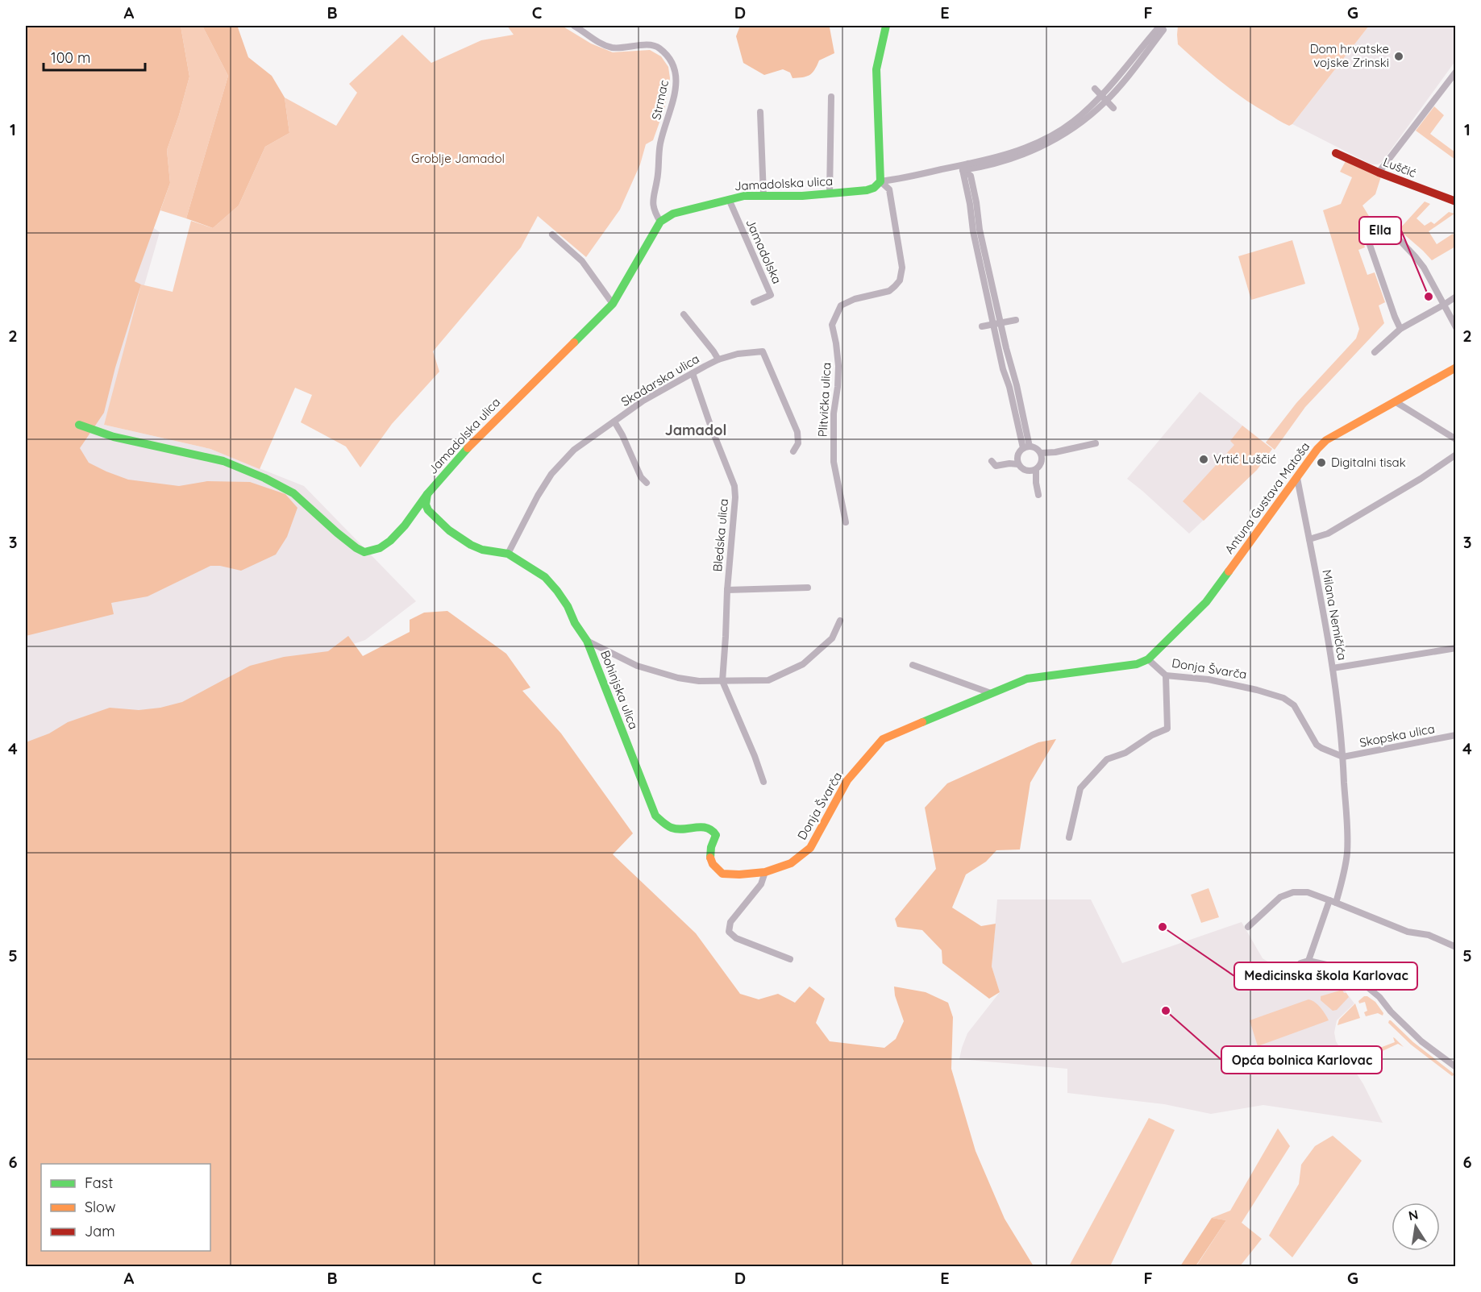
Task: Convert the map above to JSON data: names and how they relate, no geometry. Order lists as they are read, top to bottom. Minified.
{"streets":{"street":["Strmac","Luščić","Jamadolska ulica","Jamadolska","Skadarska ulica","Plitvička ulica","Antuna Gustava Matoša","Bledska ulica","Milana Nemičića","Donja Švarča","Bohinjska ulica","Skopska ulica"]},"crossings":[["Strmac","Jamadolska ulica"],["Jamadolska ulica","Jamadolska"],["Jamadolska ulica","Plitvička ulica"],["Jamadolska ulica","Bohinjska ulica"],["Skadarska ulica","Bledska ulica"],["Skadarska ulica","Bohinjska ulica"],["Antuna Gustava Matoša","Milana Nemičića"],["Antuna Gustava Matoša","Donja Švarča"],["Milana Nemičića","Donja Švarča"],["Milana Nemičića","Skopska ulica"],["Donja Švarča","Bohinjska ulica"],["Donja Švarča","Skopska ulica"]],"districts":["Jamadol"],"parks":["Groblje Jamadol"],"places":["Dom hrvatske vojske Zrinski","Ella","Vrtić Luščić","Digitalni tisak","Medicinska škola Karlovac","Opća bolnica Karlovac"],"legend":["Fast","Slow","Jam"],"scale_bar":"100 m","north":"top","grid":{"columns":["A","B","C","D","E","F","G"],"rows":["1","2","3","4","5","6"]}}
